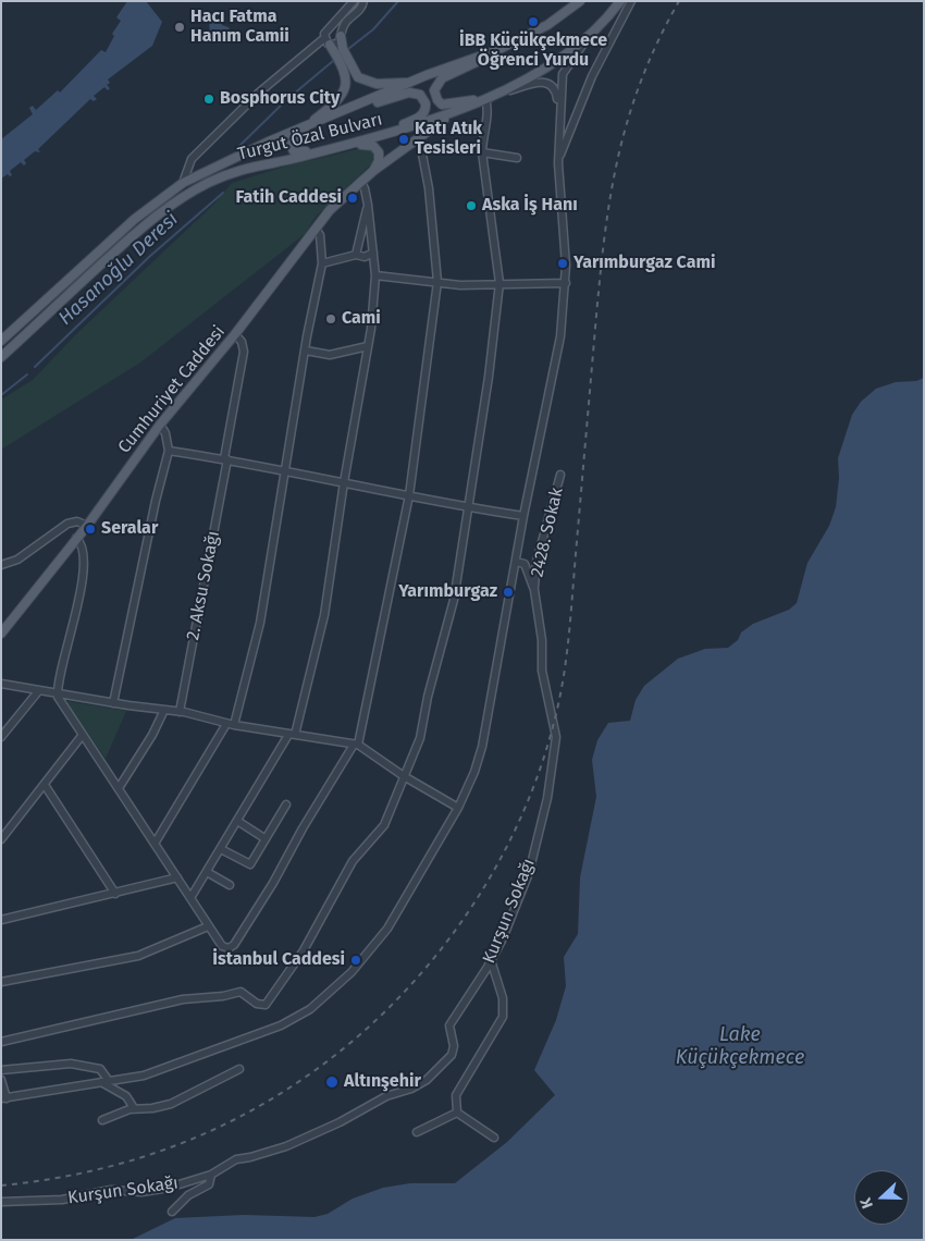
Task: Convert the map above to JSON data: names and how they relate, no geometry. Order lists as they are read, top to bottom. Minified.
{"streets":{"main road":["Turgut Özal Bulvarı","Cumhuriyet Caddesi"],"street":["2428. Sokak","2. Aksu Sokağı","Kurşun Sokağı"]},"crossings":[["Turgut Özal Bulvarı","Cumhuriyet Caddesi"],["Cumhuriyet Caddesi","2. Aksu Sokağı"],["2428. Sokak","Kurşun Sokağı"]],"water":["Hasanoğlu Deresi","Lake Küçükçekmece"],"places":["İBB Küçükçekmece Öğrenci Yurdu","Hacı Fatma Hanım Camii","Bosphorus City","Katı Atık Tesisleri","Fatih Caddesi","Aska İş Hanı","Yarımburgaz Cami","Cami","Seralar","Yarımburgaz","İstanbul Caddesi","Altınşehir"],"north":"left"}
